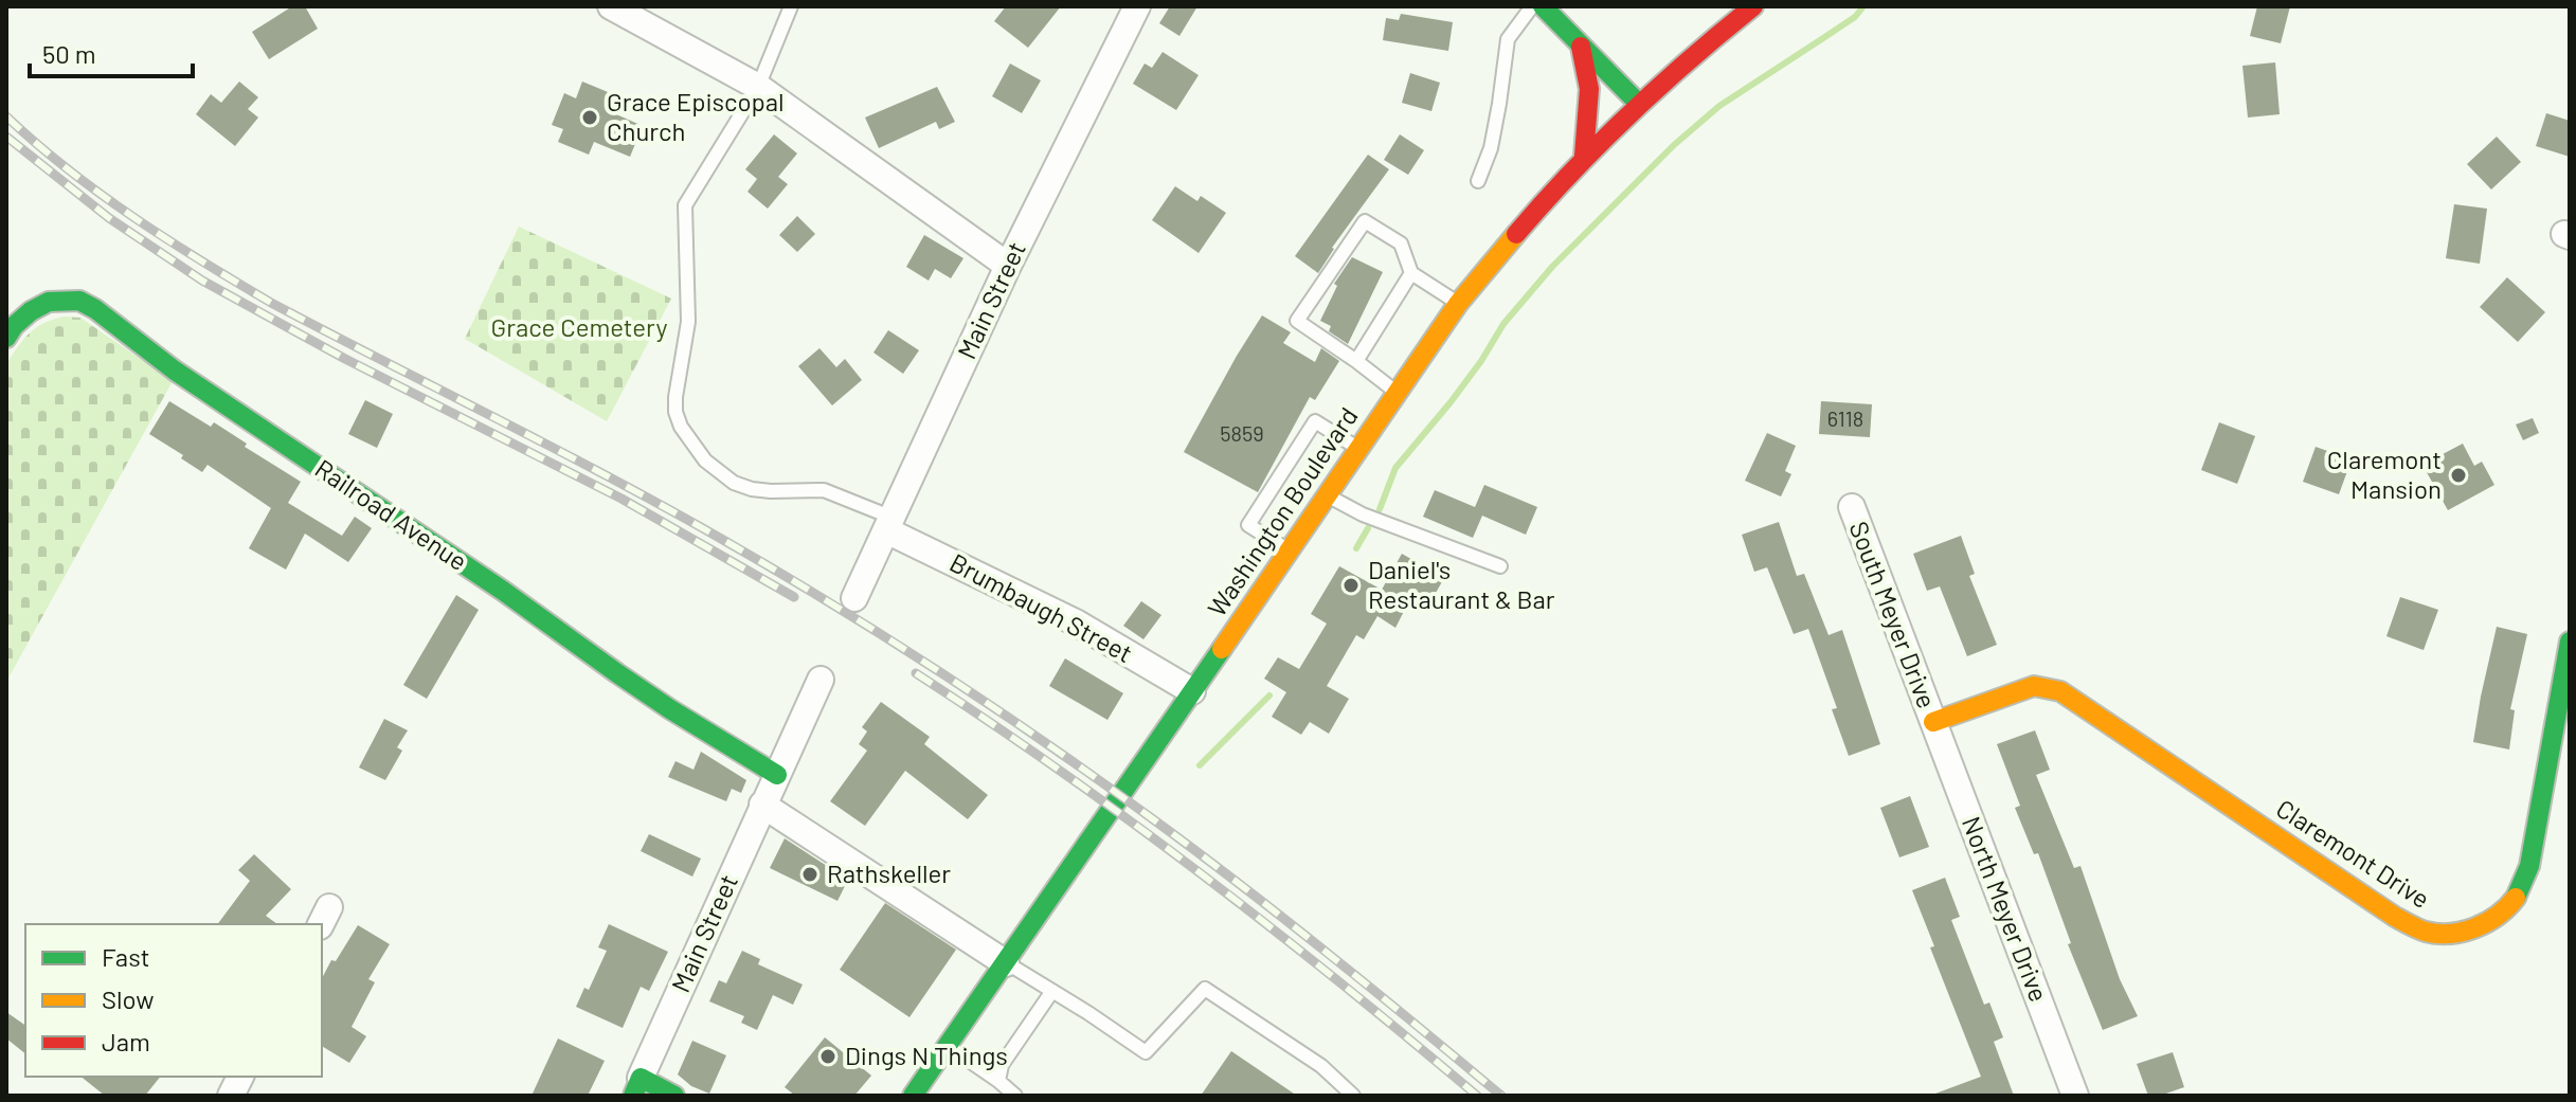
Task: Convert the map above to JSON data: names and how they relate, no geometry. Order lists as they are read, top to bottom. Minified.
{"streets":{"street":["Main Street","Washington Boulevard","Railroad Avenue","Brumbaugh Street","South Meyer Drive","Claremont Drive","North Meyer Drive"]},"crossings":[["Main Street","Railroad Avenue"],["Main Street","Brumbaugh Street"],["Washington Boulevard","Brumbaugh Street"],["South Meyer Drive","Claremont Drive"],["South Meyer Drive","North Meyer Drive"],["Claremont Drive","North Meyer Drive"]],"parks":["Grace Cemetery"],"places":["Grace Episcopal Church","Claremont Mansion","Daniel's Restaurant & Bar","Rathskeller","Dings N Things"],"house_numbers":["6118","5859"],"legend":["Fast","Slow","Jam"],"scale_bar":"50 m"}
